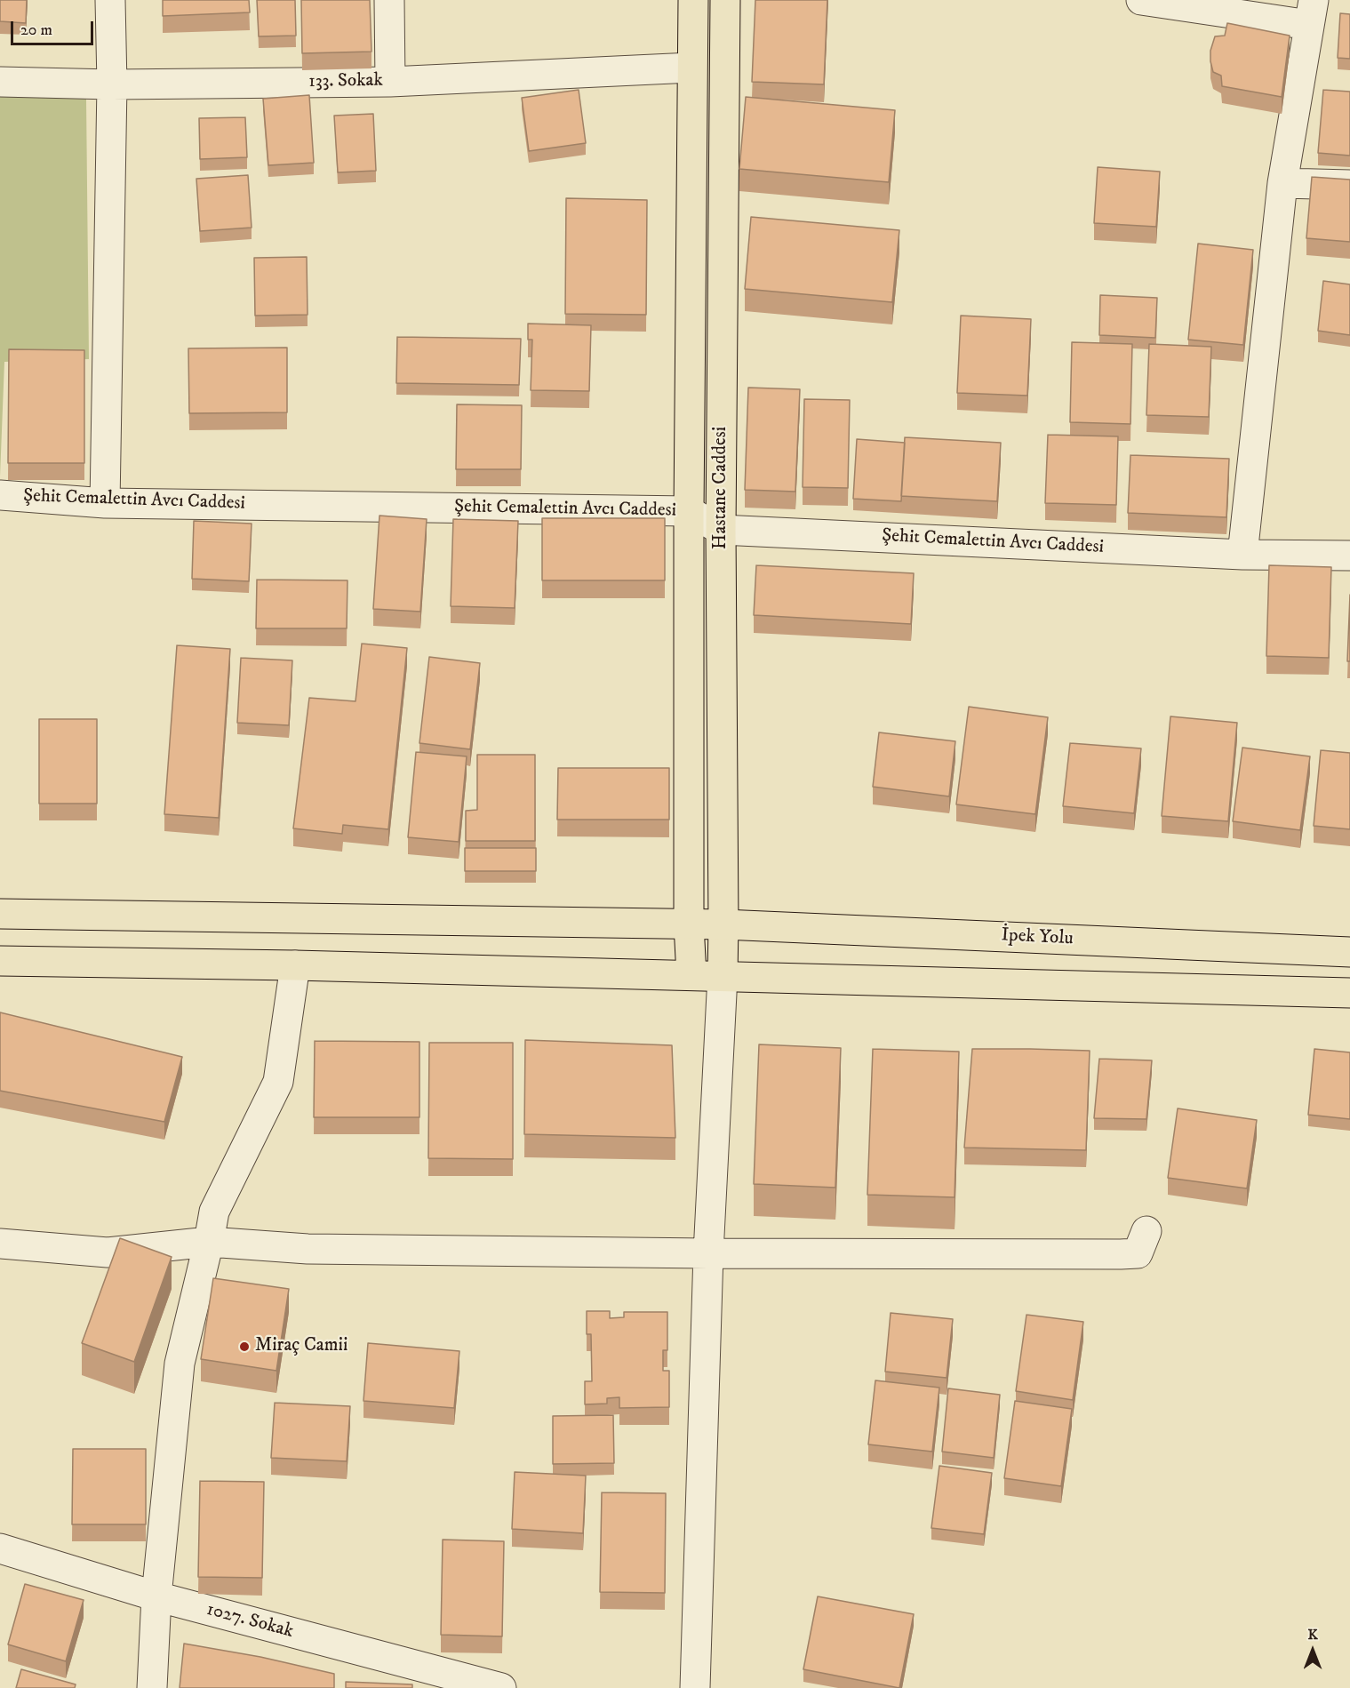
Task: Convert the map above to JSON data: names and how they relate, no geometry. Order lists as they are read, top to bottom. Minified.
{"streets":{"main road":["Hastane Caddesi","İpek Yolu"],"street":["133. Sokak","Şehit Cemalettin Avcı Caddesi","1027. Sokak"]},"crossings":[["133. Sokak","Hastane Caddesi"],["Hastane Caddesi","Şehit Cemalettin Avcı Caddesi"],["Hastane Caddesi","İpek Yolu"]],"places":["Miraç Camii"],"scale_bar":"20 m","north":"top"}
